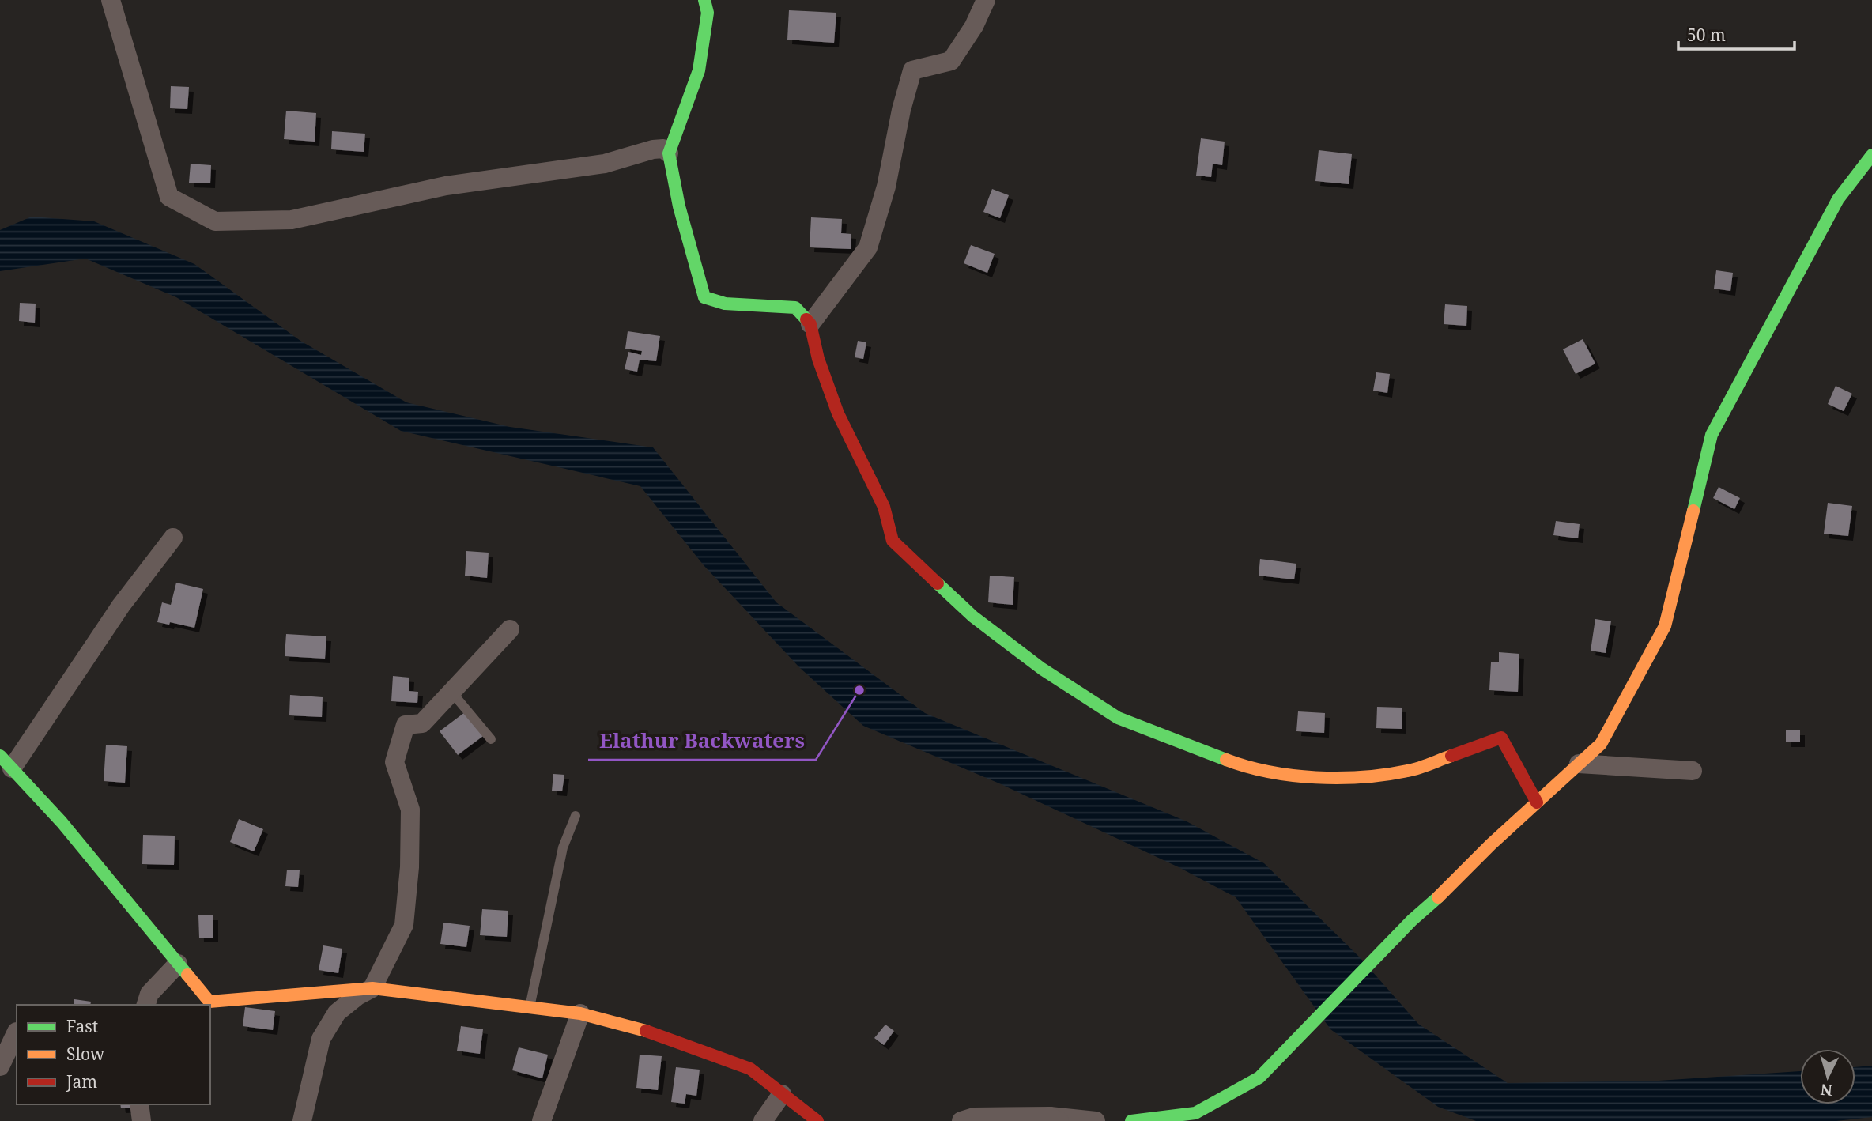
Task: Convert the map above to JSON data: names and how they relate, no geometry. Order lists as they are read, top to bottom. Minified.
{"places":["Elathur Backwaters"],"legend":["Fast","Slow","Jam"],"scale_bar":"50 m","north":"bottom"}
